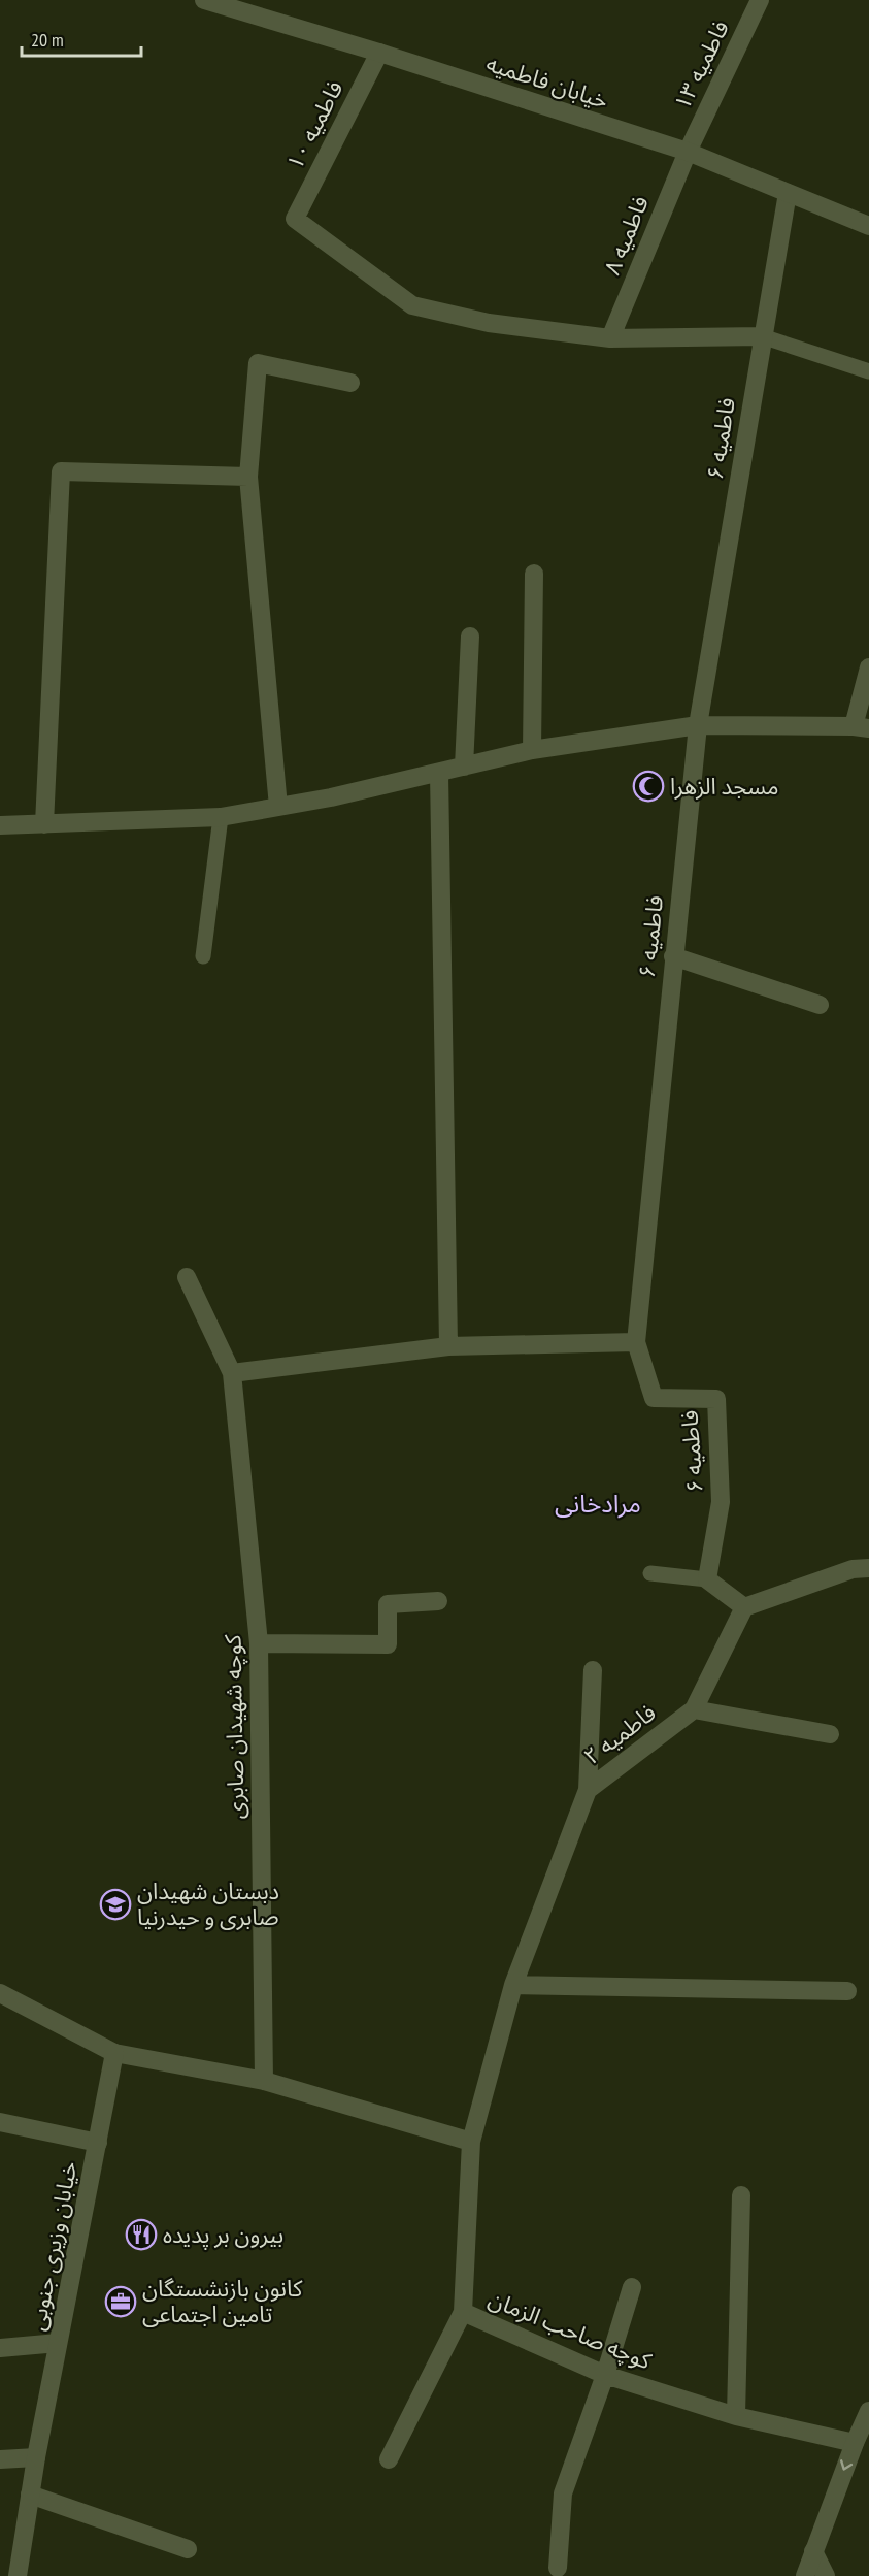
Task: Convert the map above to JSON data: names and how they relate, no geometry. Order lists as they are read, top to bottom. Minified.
{"streets":{"street":["فاطمیه ۱۳","خیابان فاطمیه","فاطمیه ۱۰","فاطمیه ۸","فاطمیه ۶","کوچه شهیدان صابری","فاطمیه ۲","خیابان وزیری جنوبی","کوچه صاحب الزمان"]},"crossings":[["فاطمیه ۱۳","خیابان فاطمیه"],["فاطمیه ۱۳","فاطمیه ۸"],["خیابان فاطمیه","فاطمیه ۱۰"],["خیابان فاطمیه","فاطمیه ۸"],["خیابان فاطمیه","فاطمیه ۶"],["فاطمیه ۱۰","فاطمیه ۸"],["فاطمیه ۲","کوچه صاحب الزمان"]],"districts":["مرادخانی"],"places":{"mosque":["مسجد الزهرا"],"school or university":["دبستان شهیدان صابری و حیدرنیا"],"restaurant":["بیرون بر پدیده"],"office":["کانون بازنشستگان تامین اجتماعی"]},"scale_bar":"20 m"}
